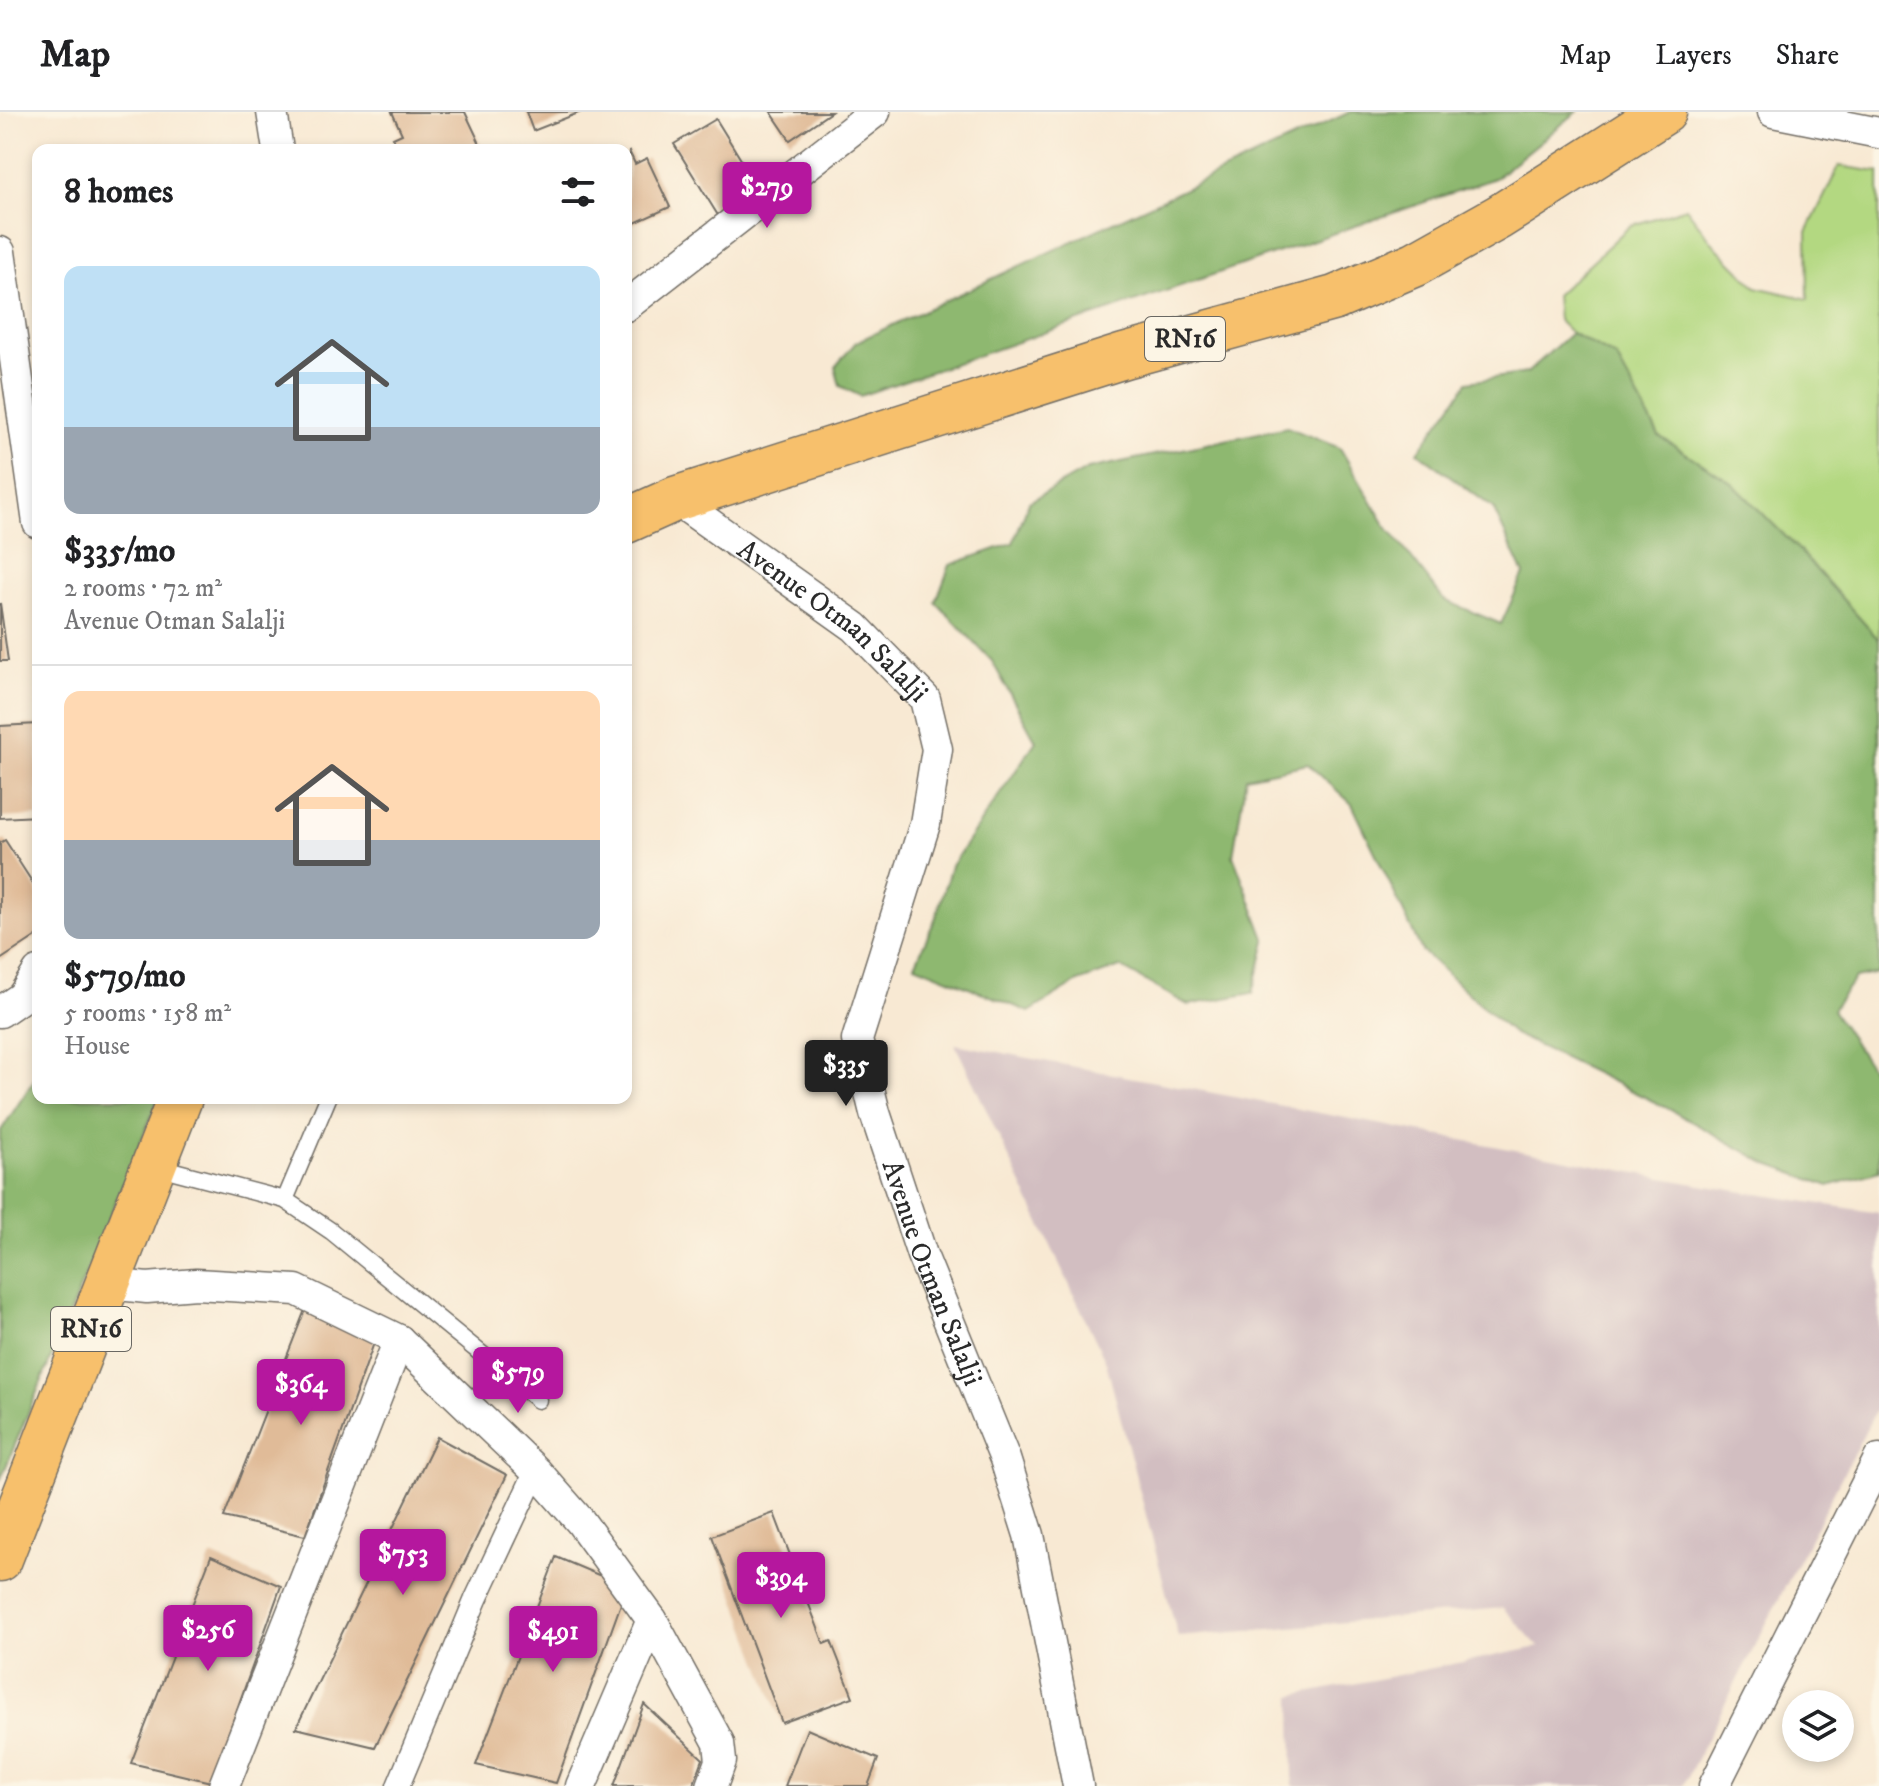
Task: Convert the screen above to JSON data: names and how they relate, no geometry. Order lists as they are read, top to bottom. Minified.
{"streets":{"main road":["RN16"],"street":["Avenue Otman Salalji"]},"crossings":[["RN16","Avenue Otman Salalji"]],"page":{"header":"Map","nav":["Map","Layers","Share"],"heading":"8 homes","price":["$279","$335","$579","$364","$753","$394","$256","$491"],"list":[{"name":"$335/mo","note":"2 rooms · 72 m² · Avenue Otman Salalji"},{"name":"$579/mo","note":"5 rooms · 158 m² · House"}]}}
